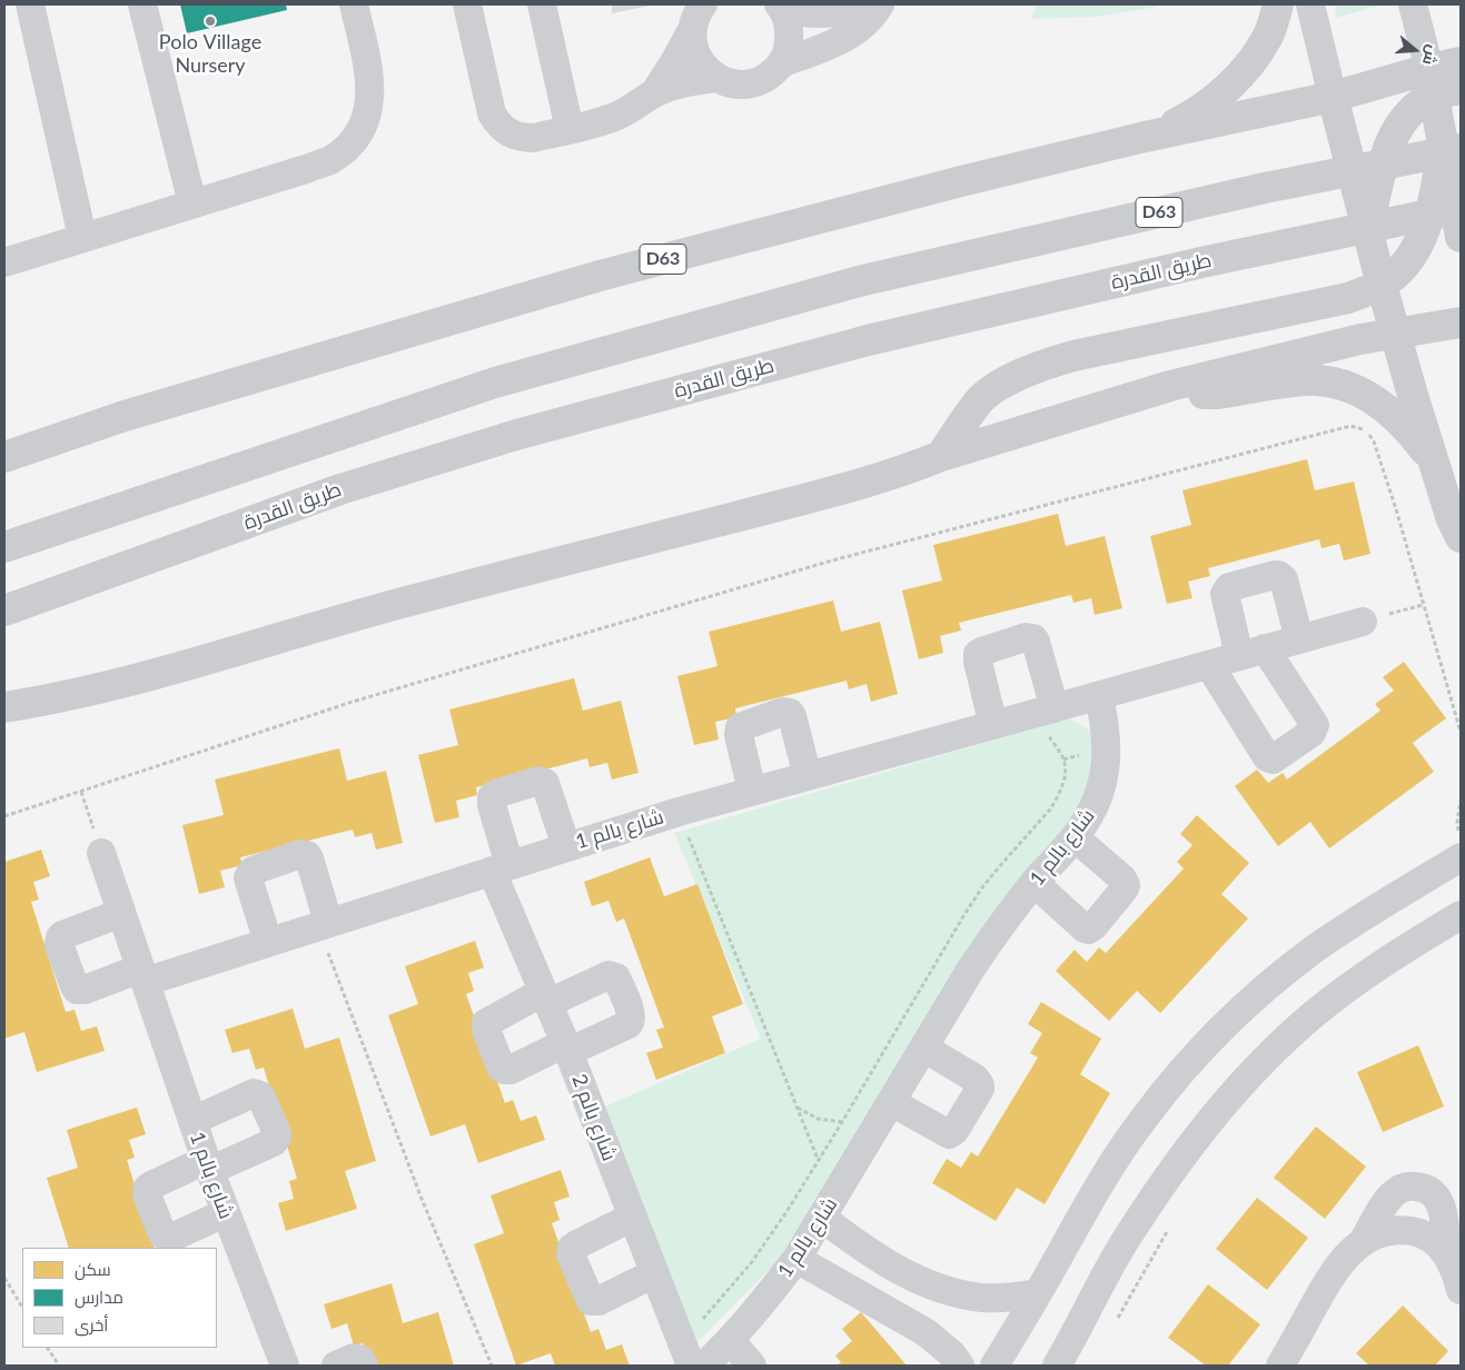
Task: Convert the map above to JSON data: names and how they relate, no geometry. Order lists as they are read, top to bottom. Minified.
{"streets":{"main road":["D63","طريق القدرة"],"street":["شارع بالم 1","شارع بالم 2"]},"crossings":[["شارع بالم 1","شارع بالم 2"]],"places":["Polo Village Nursery"],"legend":["سكن","مدارس","أخرى"],"north":"right"}
